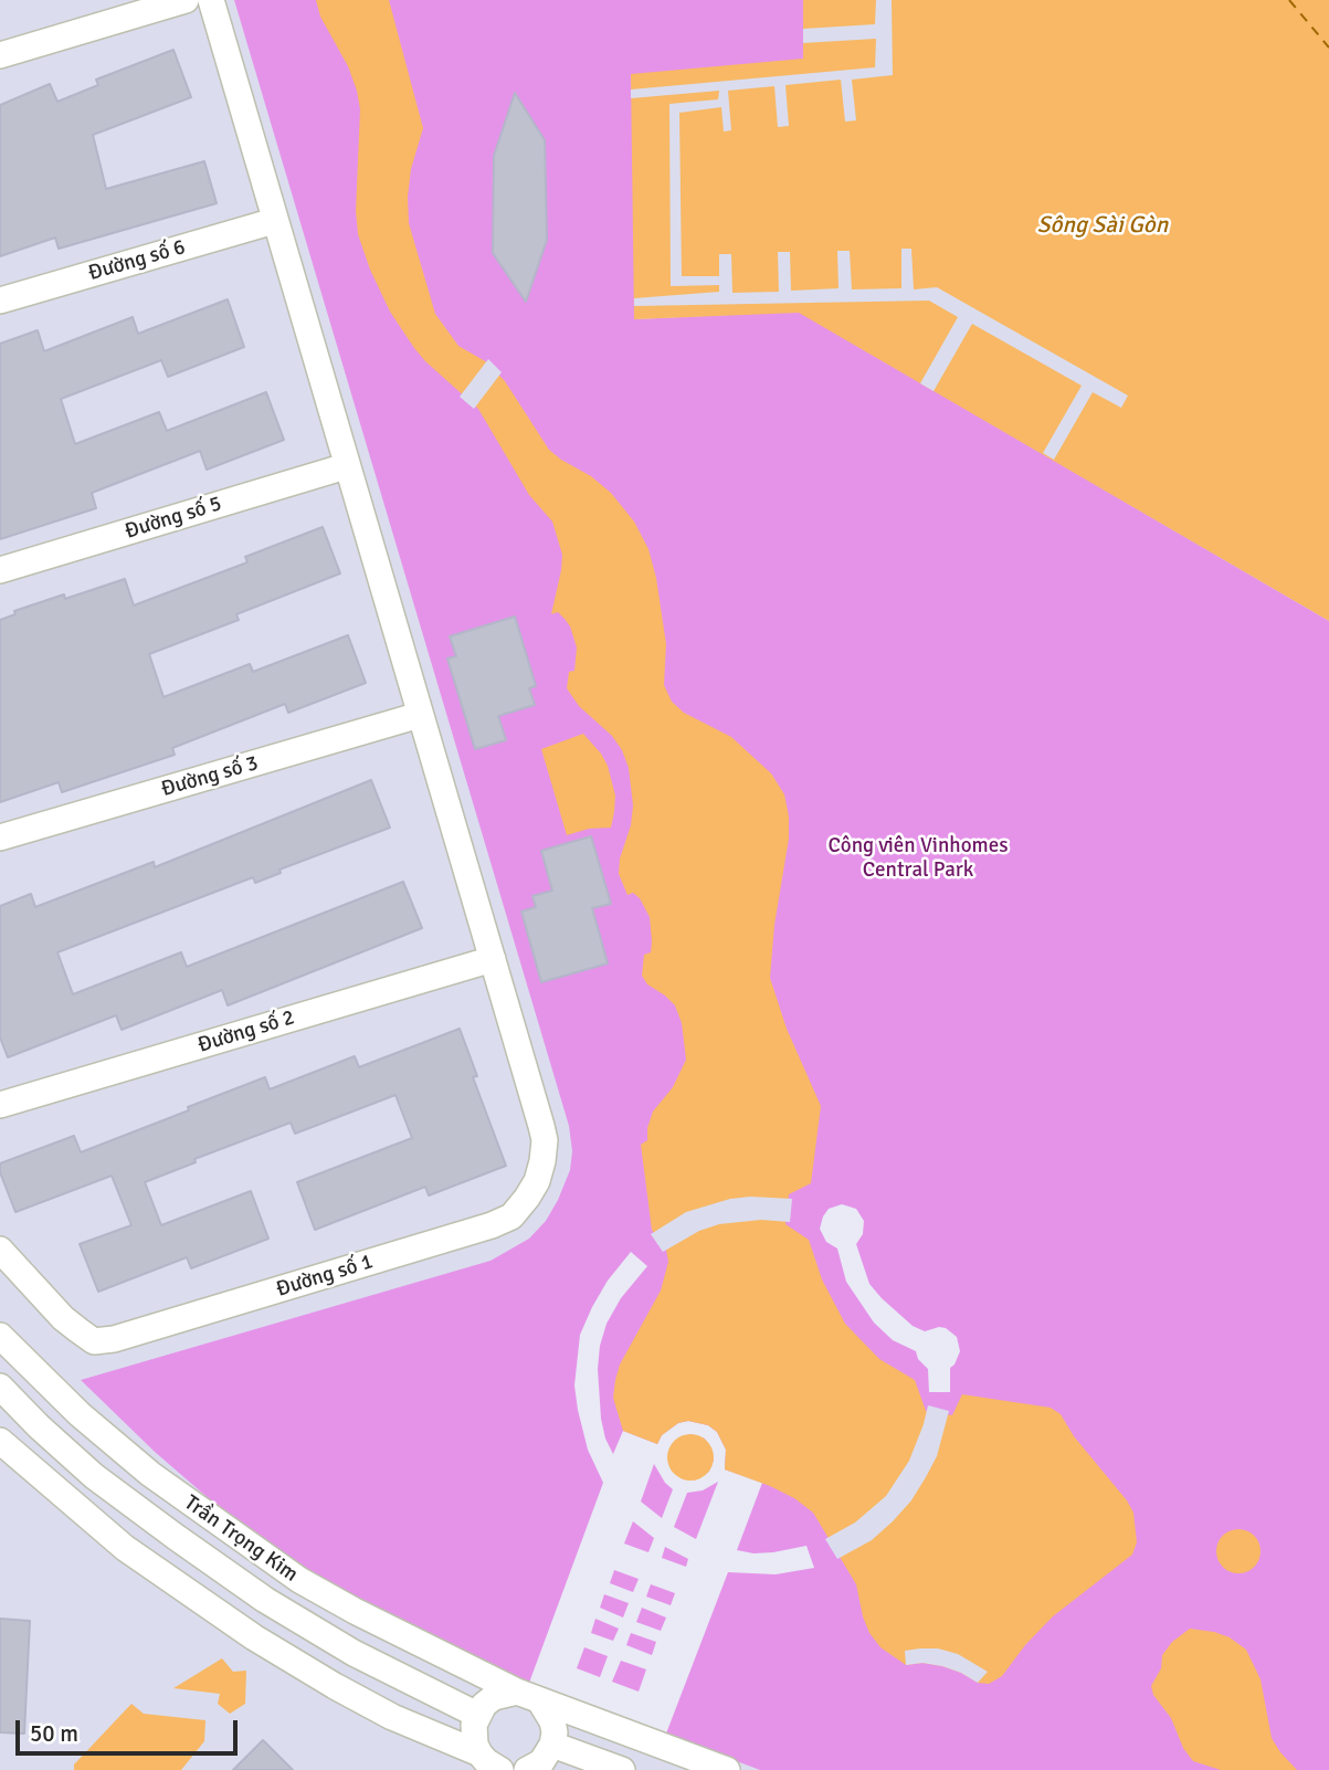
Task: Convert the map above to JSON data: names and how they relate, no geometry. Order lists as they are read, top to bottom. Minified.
{"streets":{"street":["Đường số 6","Đường số 5","Đường số 3","Đường số 2","Đường số 1","Trần Trọng Kim"]},"crossings":[["Đường số 2","Đường số 1"]],"water":["Sông Sài Gòn"],"parks":["Công viên Vinhomes Central Park"],"scale_bar":"50 m"}
